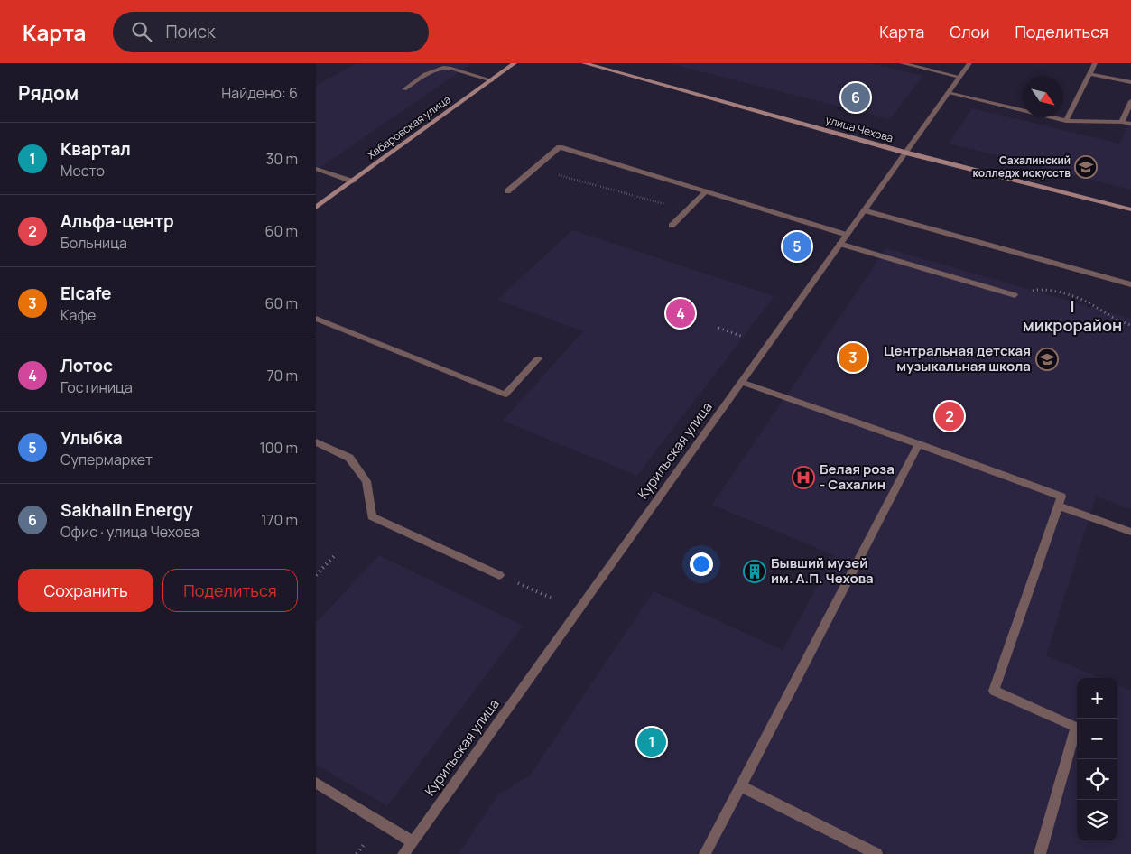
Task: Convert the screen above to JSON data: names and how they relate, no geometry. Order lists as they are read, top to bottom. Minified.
{"streets":{"street":["Хабаровская улица","улица Чехова","Курильская улица"]},"crossings":[["улица Чехова","Курильская улица"]],"districts":["I микрорайон"],"places":{"school or university":["Сахалинский колледж искусств","Центральная детская музыкальная школа"],"hospital":["Белая роза - Сахалин"],"building":["Бывший музей им. А.П. Чехова"]},"north":"bottom right","page":{"header":"Карта","search":"Поиск","nav":["Карта","Слои","Поделиться"],"heading":["Рядом","Найдено: 6"],"pins":["6","5","4","3","2","1"],"list":[{"mark":"1","name":"Квартал","note":"Место","value":"30 m"},{"mark":"2","name":"Альфа-центр","note":"Больница","value":"60 m"},{"mark":"3","name":"Elcafe","note":"Кафе","value":"60 m"},{"mark":"4","name":"Лотос","note":"Гостиница","value":"70 m"},{"mark":"5","name":"Улыбка","note":"Супермаркет","value":"100 m"},{"mark":"6","name":"Sakhalin Energy","note":"Офис · улица Чехова","value":"170 m"}],"buttons":["Сохранить","Поделиться"],"map_buttons":["+","−"]}}
